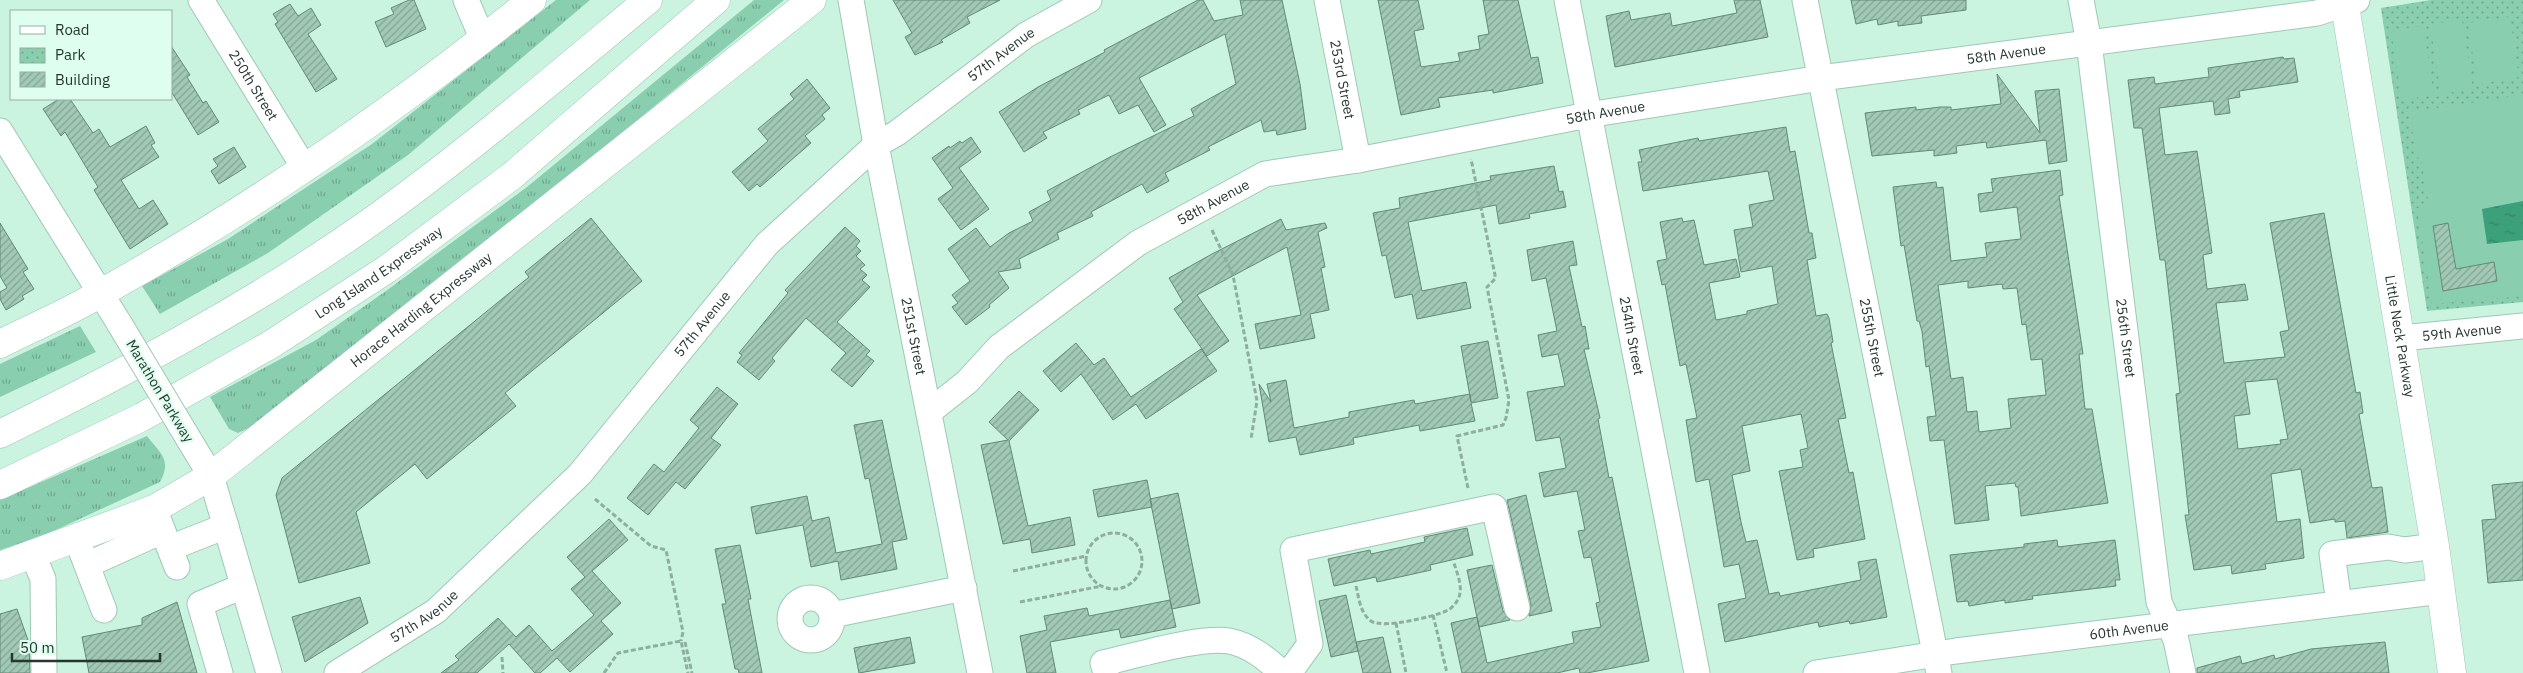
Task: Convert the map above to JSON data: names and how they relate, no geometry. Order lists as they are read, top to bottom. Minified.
{"streets":{"main road":["Long Island Expressway","Horace Harding Expressway","Little Neck Parkway"],"street":["58th Avenue","57th Avenue","253rd Street","250th Street","59th Avenue","251st Street","254th Street","255th Street","256th Street","Marathon Parkway","60th Avenue"]},"crossings":[["58th Avenue","253rd Street"],["58th Avenue","Little Neck Parkway"],["58th Avenue","251st Street"],["58th Avenue","254th Street"],["58th Avenue","255th Street"],["58th Avenue","256th Street"],["57th Avenue","251st Street"],["Horace Harding Expressway","Marathon Parkway"],["59th Avenue","Little Neck Parkway"],["Little Neck Parkway","60th Avenue"],["255th Street","60th Avenue"],["256th Street","60th Avenue"]],"legend":["Road","Park","Building"],"scale_bar":"50 m"}
